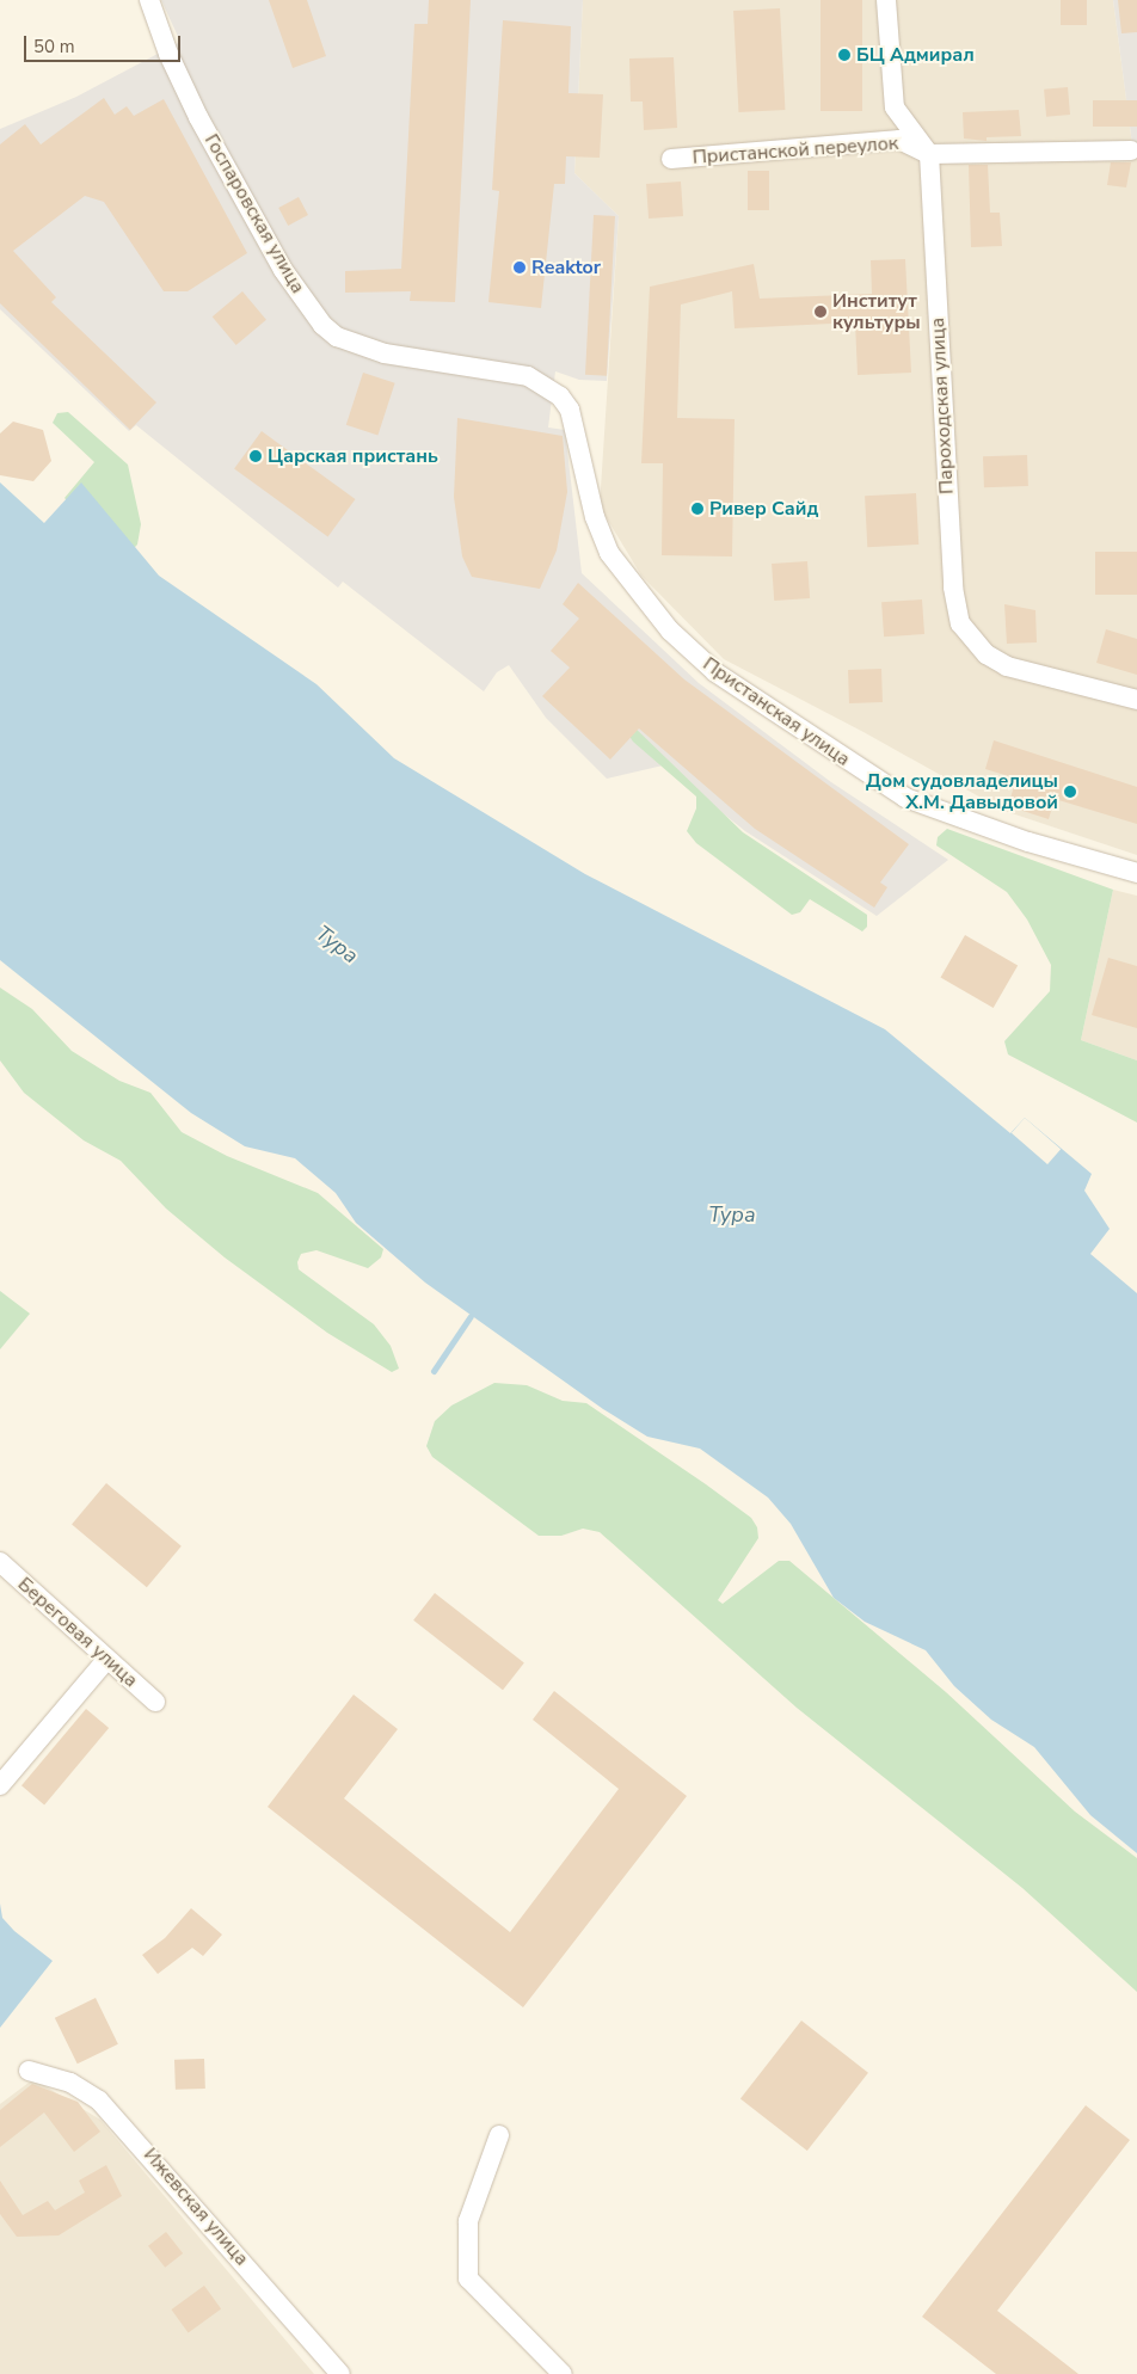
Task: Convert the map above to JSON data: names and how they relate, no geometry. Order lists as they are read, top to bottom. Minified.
{"streets":{"street":["Пристанской переулок","Госпаровская улица","Пароходская улица","Пристанская улица","Береговая улица","Ижевская улица"]},"crossings":[["Пристанской переулок","Пароходская улица"],["Госпаровская улица","Пристанская улица"]],"water":["Тура"],"places":["БЦ Адмирал","Reaktor","Институт культуры","Царская пристань","Ривер Сайд","Дом судовладелицы Х.М. Давыдовой"],"scale_bar":"50 m"}
